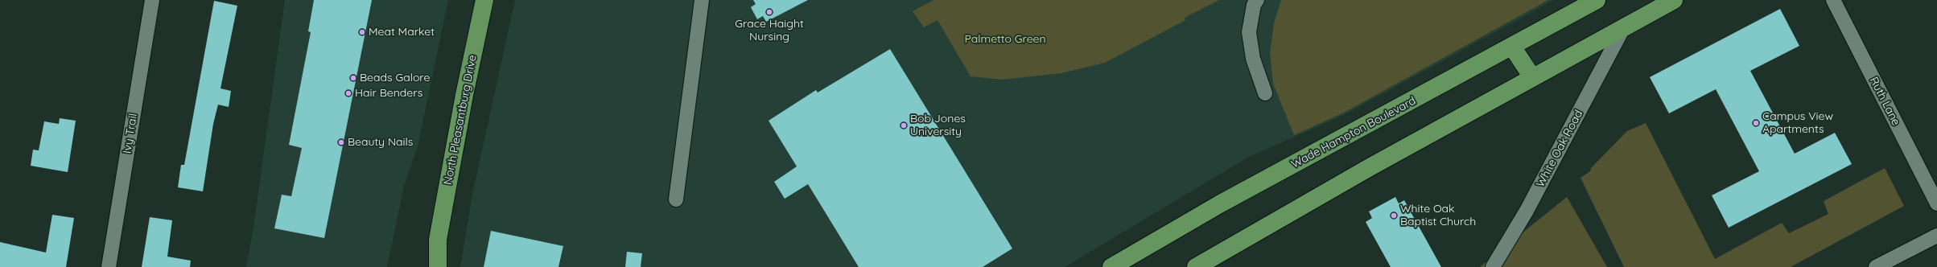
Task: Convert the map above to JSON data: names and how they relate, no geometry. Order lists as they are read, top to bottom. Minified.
{"streets":{"main road":["North Pleasantburg Drive","Wade Hampton Boulevard"],"street":["Ruth Lane","Ivy Trail","White Oak Road"]},"parks":["Palmetto Green"],"places":["Grace Haight Nursing","Meat Market","Beads Galore","Hair Benders","Campus View Apartments","Bob Jones University","Beauty Nails","White Oak Baptist Church"]}
